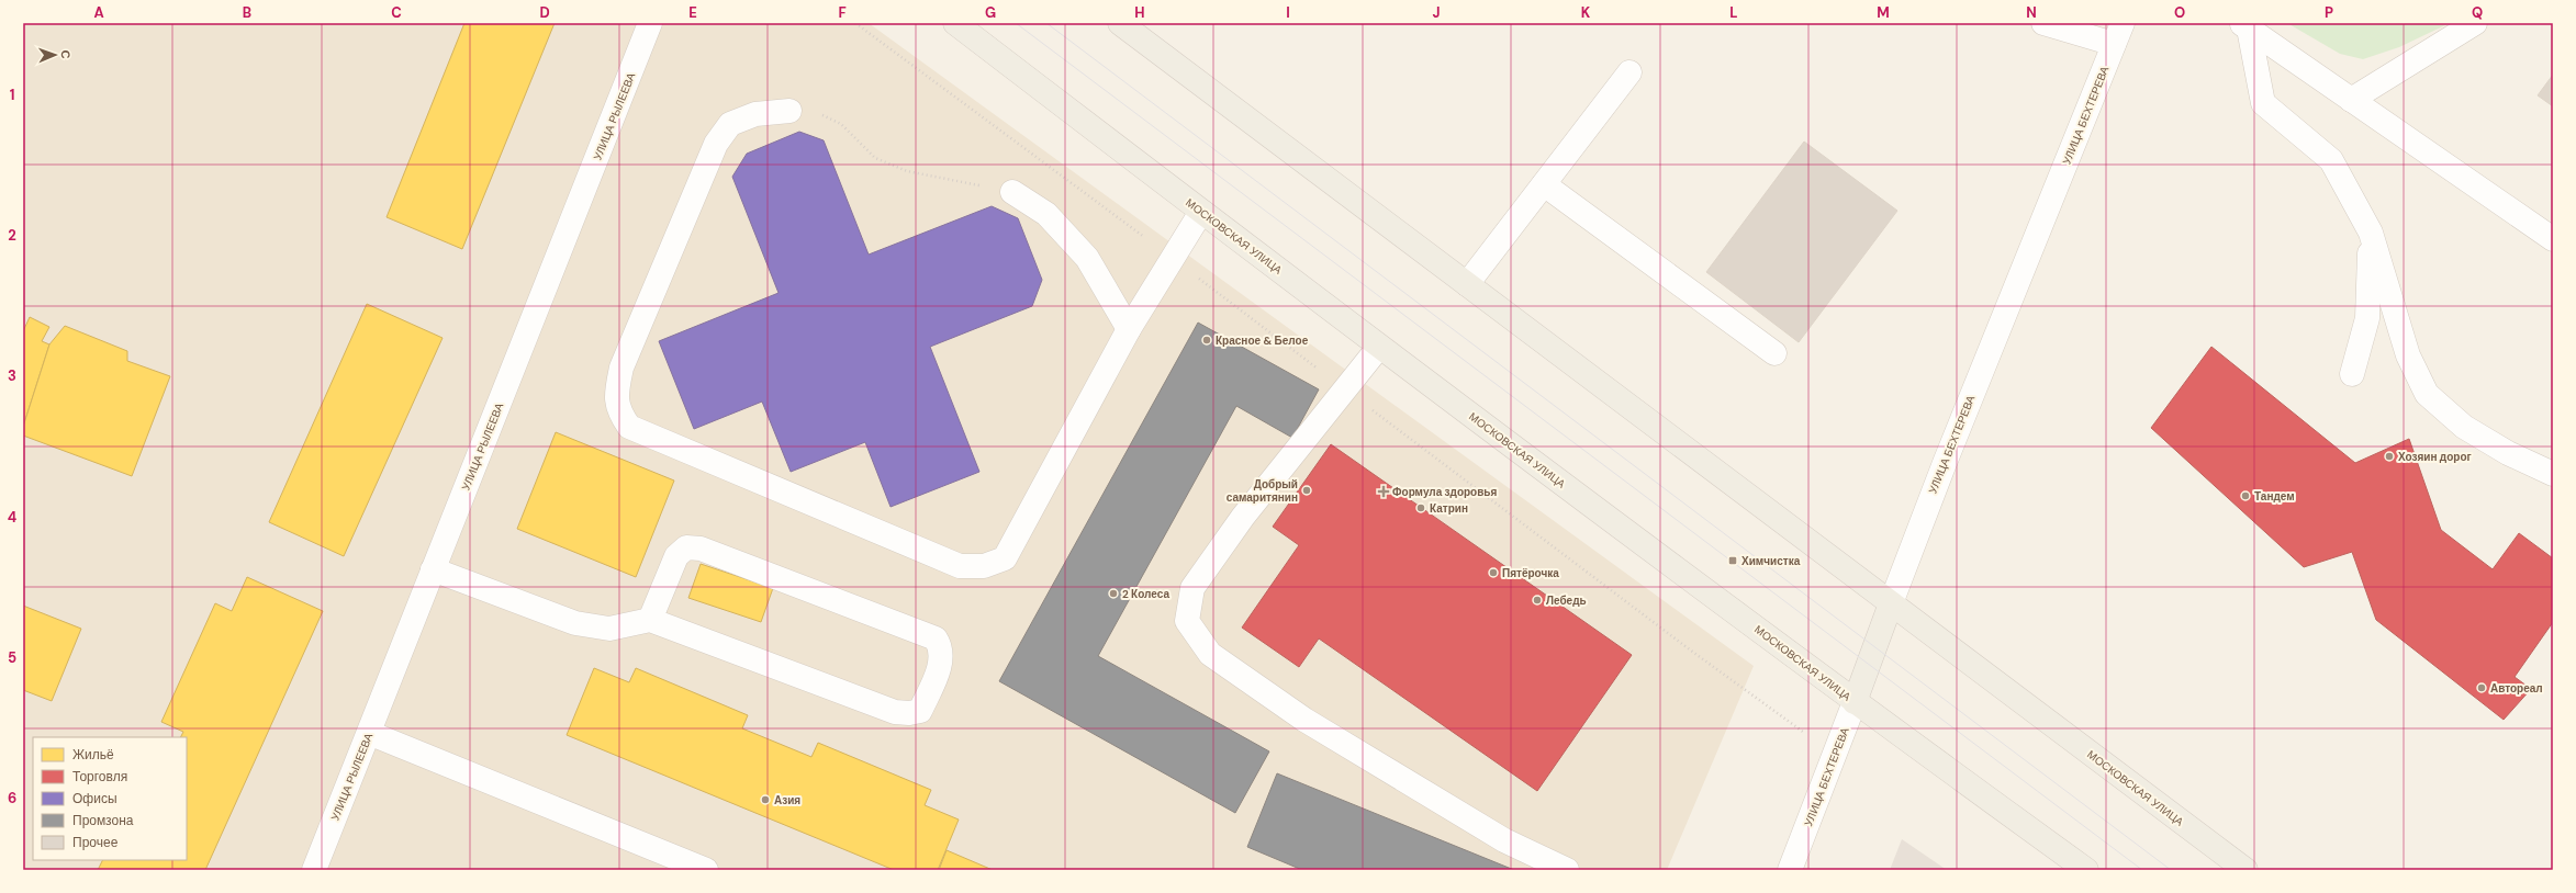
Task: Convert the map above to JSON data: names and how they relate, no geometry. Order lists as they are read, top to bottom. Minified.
{"streets":{"main road":["УЛИЦА БЕХТЕРЕВА","МОСКОВСКАЯ УЛИЦА"],"street":["УЛИЦА РЫЛЕЕВА"]},"crossings":[["УЛИЦА БЕХТЕРЕВА","МОСКОВСКАЯ УЛИЦА"]],"places":{"other":["Красное & Белое","Хозяин дорог","Добрый самаритянин","Тандем","Катрин","Пятёрочка","2 Колеса","Лебедь","Автореал","Азия"],"health":["Формула здоровья"],"transit":["Химчистка"]},"legend":["Жильё","Торговля","Офисы","Промзона","Прочее"],"north":"right","grid":{"columns":["A","B","C","D","E","F","G","H","I","J","K","L","M","N","O","P","Q"],"rows":["1","2","3","4","5","6"]}}
